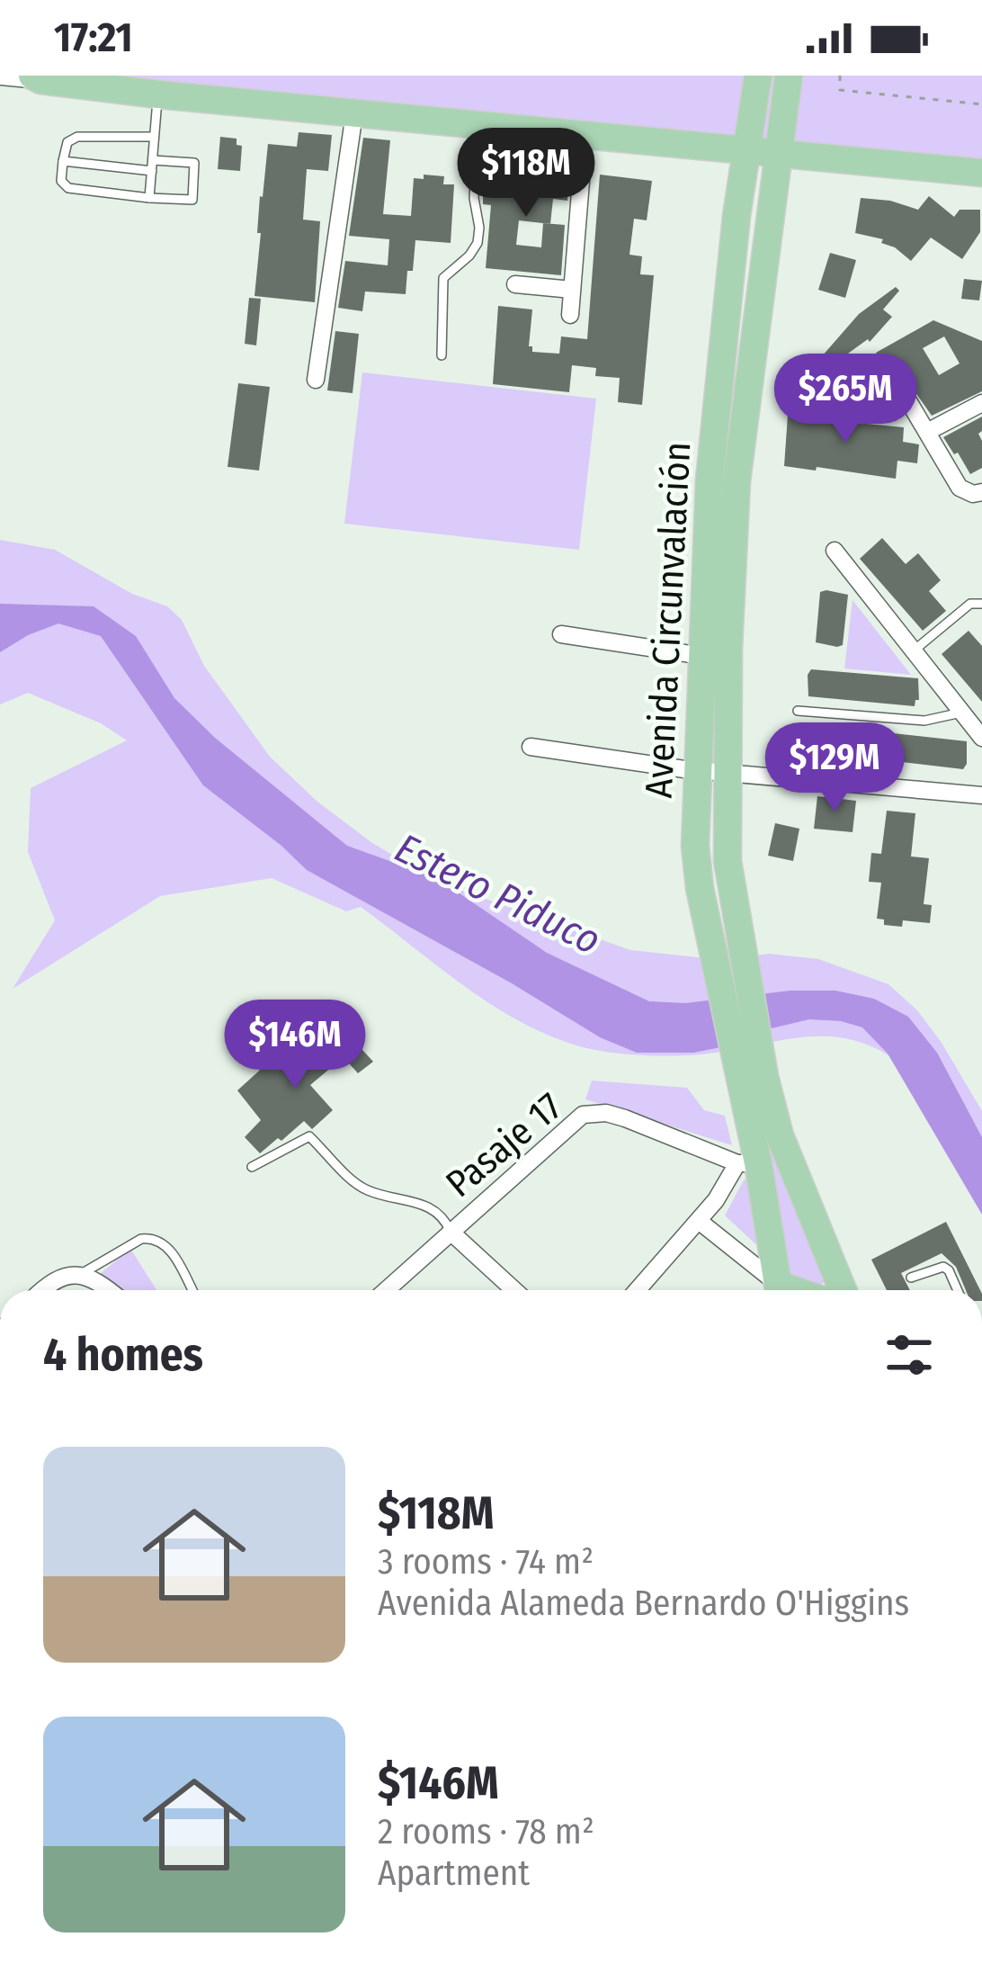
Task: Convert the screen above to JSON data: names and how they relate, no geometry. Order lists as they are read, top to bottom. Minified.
{"streets":{"main road":["Avenida Circunvalación"],"street":["Pasaje 17"]},"crossings":[["Avenida Circunvalación","Pasaje 17"]],"water":["Estero Piduco"],"page":{"status":"17:21","price":["$118M","$265M","$129M","$146M"],"heading":"4 homes","list":[{"name":"$118M","note":"3 rooms · 74 m² · Avenida Alameda Bernardo O'Higgins"},{"name":"$146M","note":"2 rooms · 78 m² · Apartment"}]}}
